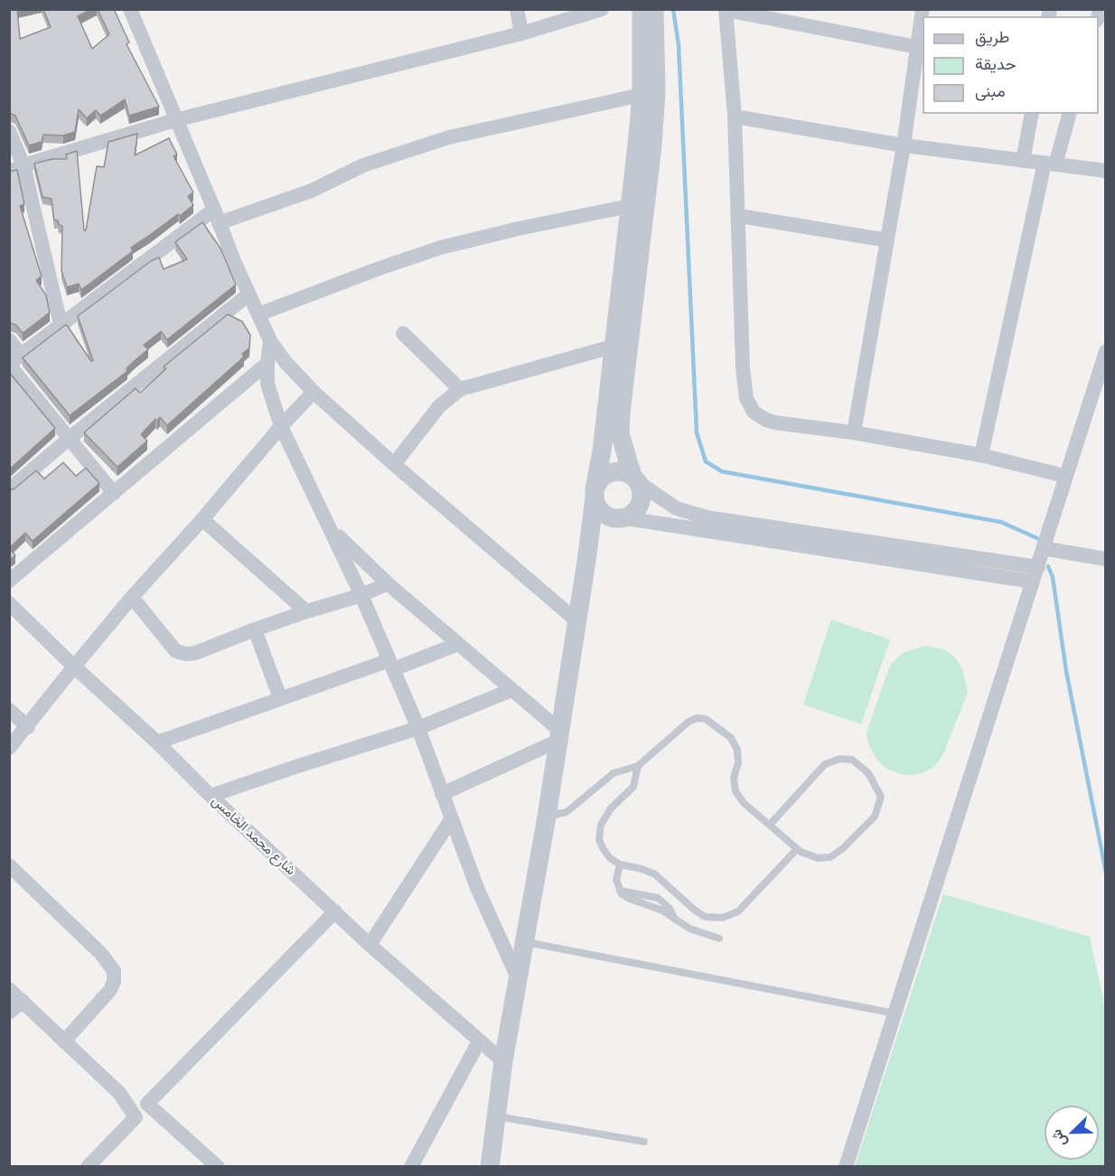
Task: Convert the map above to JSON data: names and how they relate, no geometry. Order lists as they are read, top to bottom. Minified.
{"streets":{"street":["شارع محمد الخامس"]},"legend":["طريق","حديقة","مبنى"],"north":"bottom left"}
